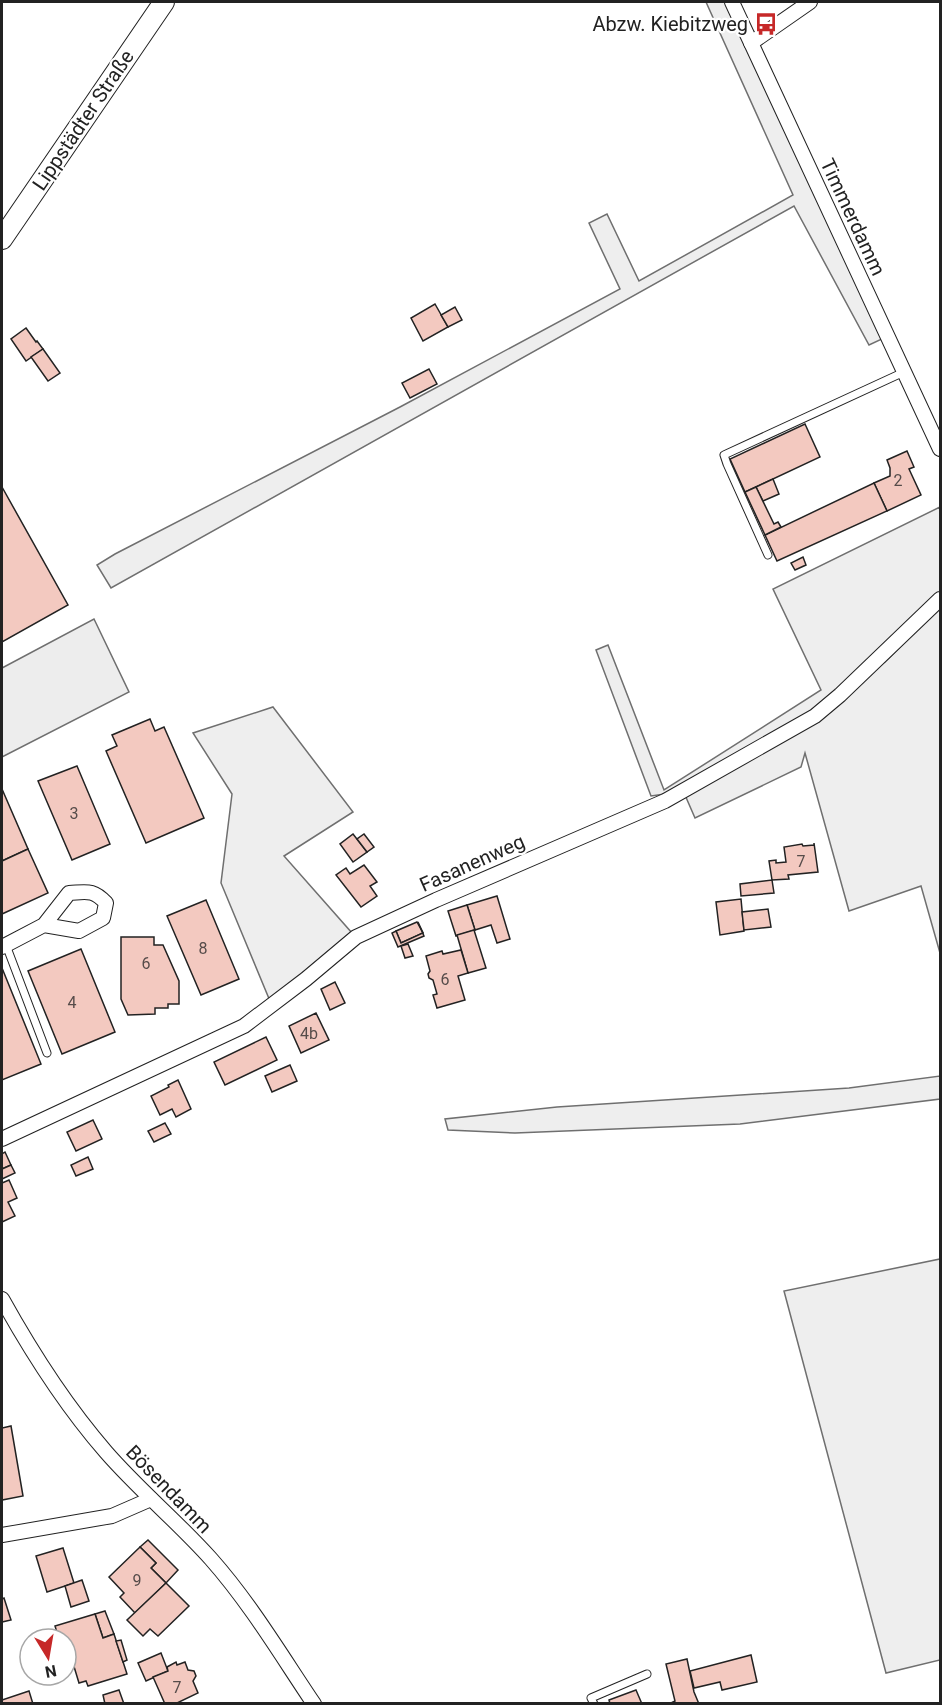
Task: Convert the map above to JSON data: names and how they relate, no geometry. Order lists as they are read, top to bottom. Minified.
{"streets":{"main road":["Lippstädter Straße"],"street":["Timmerdamm","Fasanenweg","Bösendamm"]},"places":{"bus stop":["Abzw. Kiebitzweg"]},"house_numbers":["2","3","7","8","6","6","4","4b","9","7"],"north":"bottom"}
